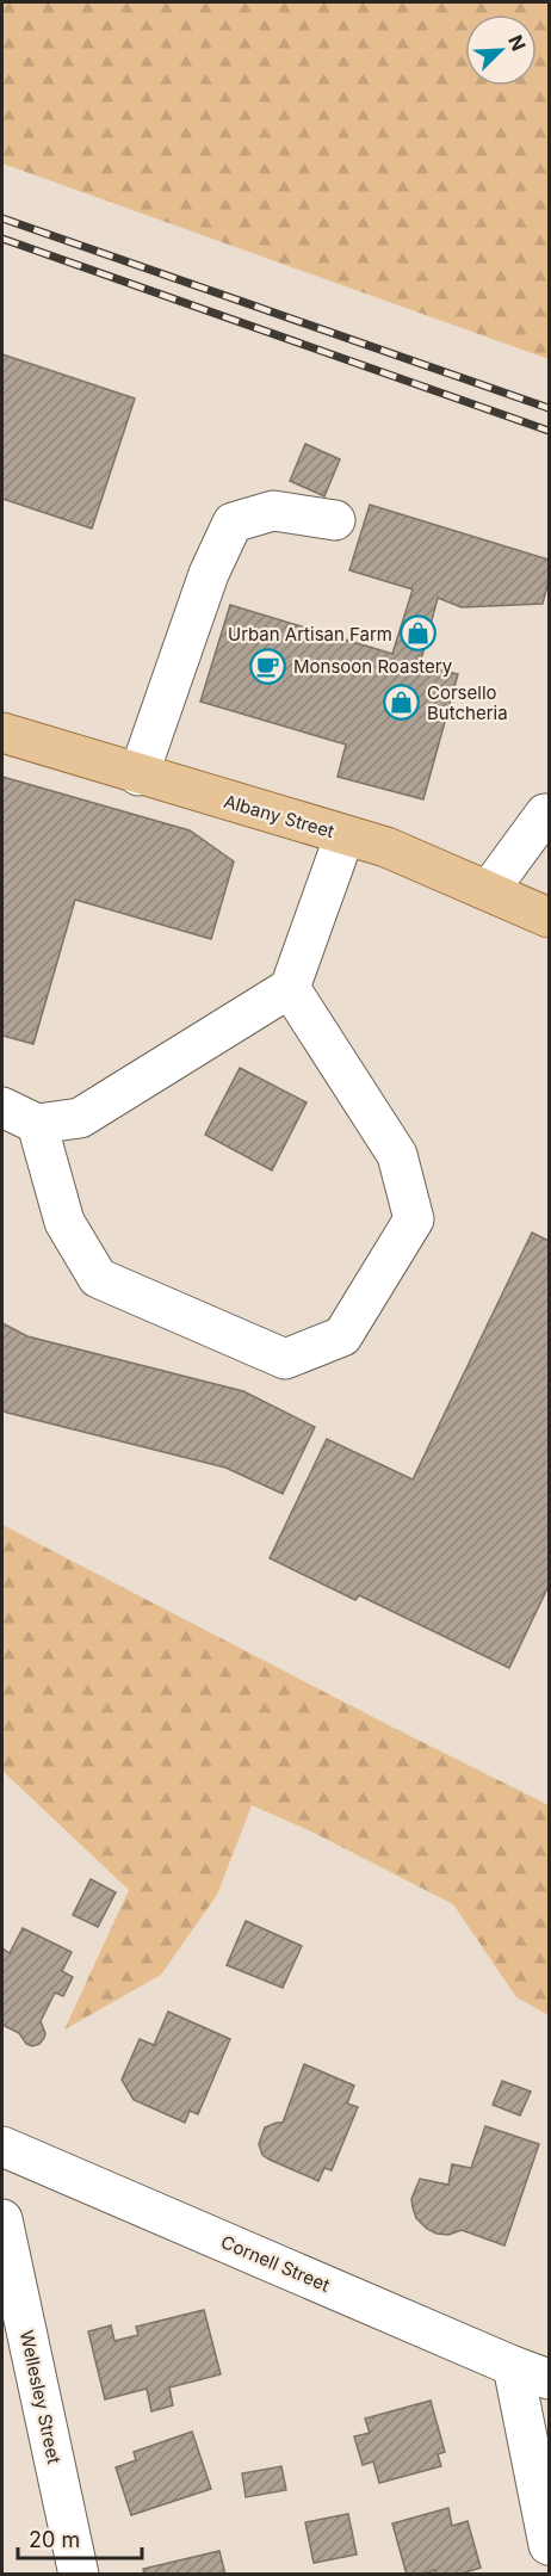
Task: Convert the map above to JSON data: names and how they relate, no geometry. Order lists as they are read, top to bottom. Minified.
{"streets":{"main road":["Albany Street"],"street":["Cornell Street","Wellesley Street"]},"places":{"shop":["Urban Artisan Farm","Corsello Butcheria"],"cafe":["Monsoon Roastery"]},"scale_bar":"20 m","north":"top right"}
